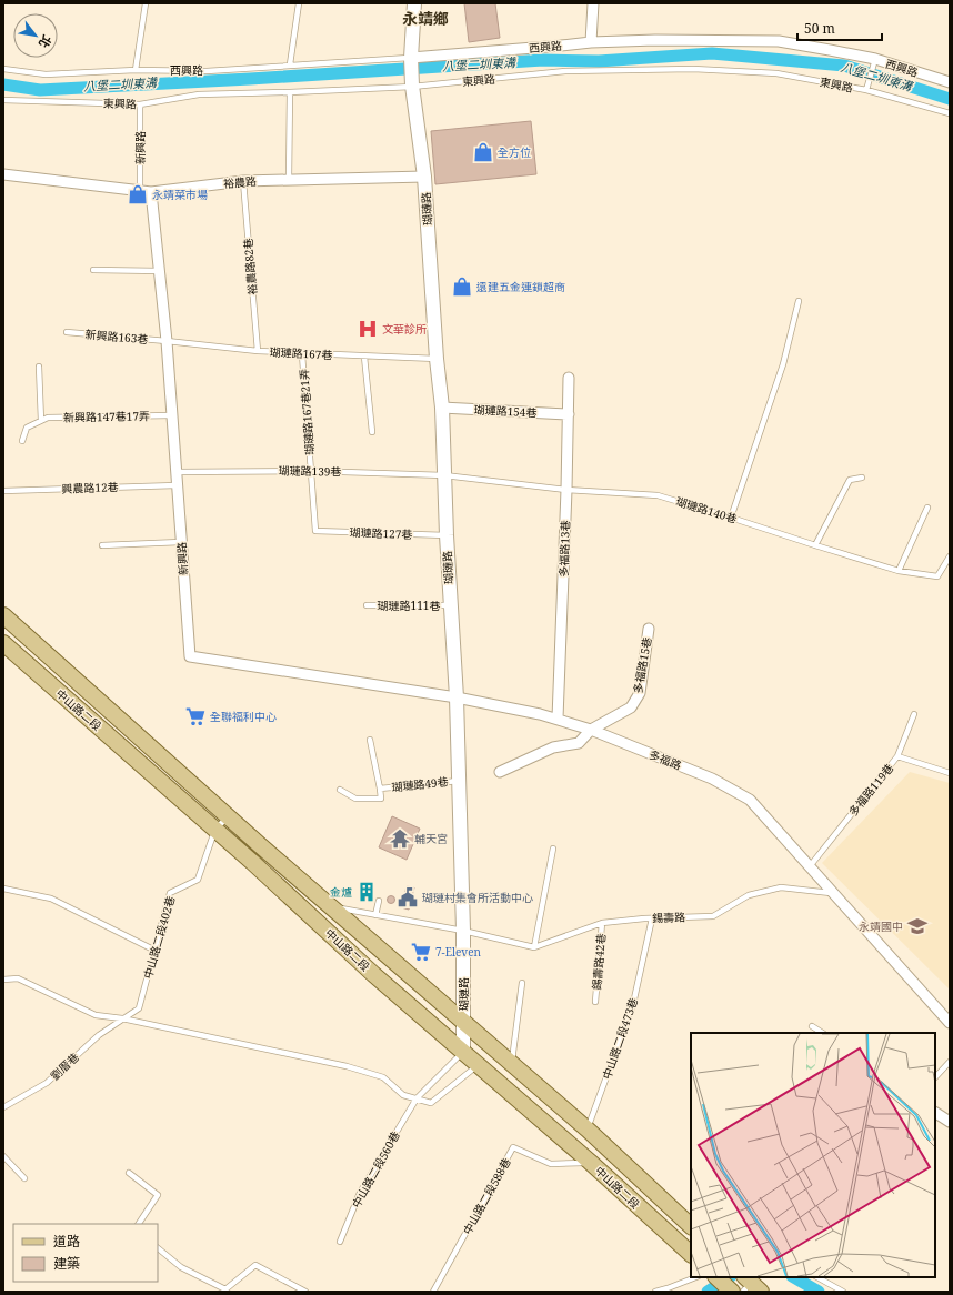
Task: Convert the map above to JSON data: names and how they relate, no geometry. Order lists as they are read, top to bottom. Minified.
{"streets":{"main road":["中山路二段"],"street":["西興路","新興路","裕農路","瑚璉路","瑚璉路154巷","多福路13巷","多福路15巷","多福路"],"lane":["東興路","裕農路82巷","新興路163巷","瑚璉路167巷","瑚璉路167巷21弄","新興路147巷17弄","瑚璉路139巷","興農路12巷","瑚璉路140巷","瑚璉路127巷","瑚璉路111巷","瑚璉路49巷","多福路119巷","錫壽路","中山路二段402巷","錫壽路42巷","中山路二段473巷","劉厝巷","中山路二段560巷","中山路二段588巷"]},"crossings":[["西興路","瑚璉路"],["東興路","新興路"],["東興路","瑚璉路"],["新興路","裕農路"],["新興路","瑚璉路"],["新興路","新興路163巷"],["新興路","瑚璉路167巷"],["新興路","新興路147巷17弄"],["新興路","瑚璉路139巷"],["新興路","興農路12巷"],["新興路","多福路"],["裕農路","瑚璉路"],["裕農路","裕農路82巷"],["瑚璉路","瑚璉路167巷"],["瑚璉路","瑚璉路154巷"],["瑚璉路","瑚璉路139巷"],["瑚璉路","瑚璉路140巷"],["瑚璉路","瑚璉路127巷"],["瑚璉路","瑚璉路111巷"],["瑚璉路","中山路二段"],["瑚璉路","多福路"],["瑚璉路","瑚璉路49巷"],["瑚璉路","中山路二段560巷"],["裕農路82巷","瑚璉路167巷"],["新興路163巷","瑚璉路167巷"],["瑚璉路167巷","瑚璉路167巷21弄"],["瑚璉路154巷","多福路13巷"],["瑚璉路167巷21弄","瑚璉路139巷"],["瑚璉路167巷21弄","瑚璉路127巷"],["瑚璉路139巷","瑚璉路140巷"],["瑚璉路140巷","多福路13巷"],["多福路13巷","多福路"],["多福路15巷","多福路"],["中山路二段","中山路二段402巷"],["中山路二段","中山路二段473巷"],["中山路二段","中山路二段560巷"],["中山路二段","中山路二段588巷"],["多福路","多福路119巷"],["多福路","錫壽路"],["錫壽路","錫壽路42巷"],["錫壽路","中山路二段473巷"],["中山路二段402巷","劉厝巷"]],"districts":["永靖鄉"],"water":["八堡二圳東溝"],"places":{"shop":["全方位","永靖菜市場","遠建五金連鎖超商"],"hospital":["文華診所"],"supermarket":["全聯福利中心","7-Eleven"],"temple":["輔天宮"],"building":["金爐"],"public building":["瑚璉村集會所活動中心"],"school or university":["永靖國中"]},"legend":["道路","建築"],"scale_bar":"50 m","north":"bottom right"}
